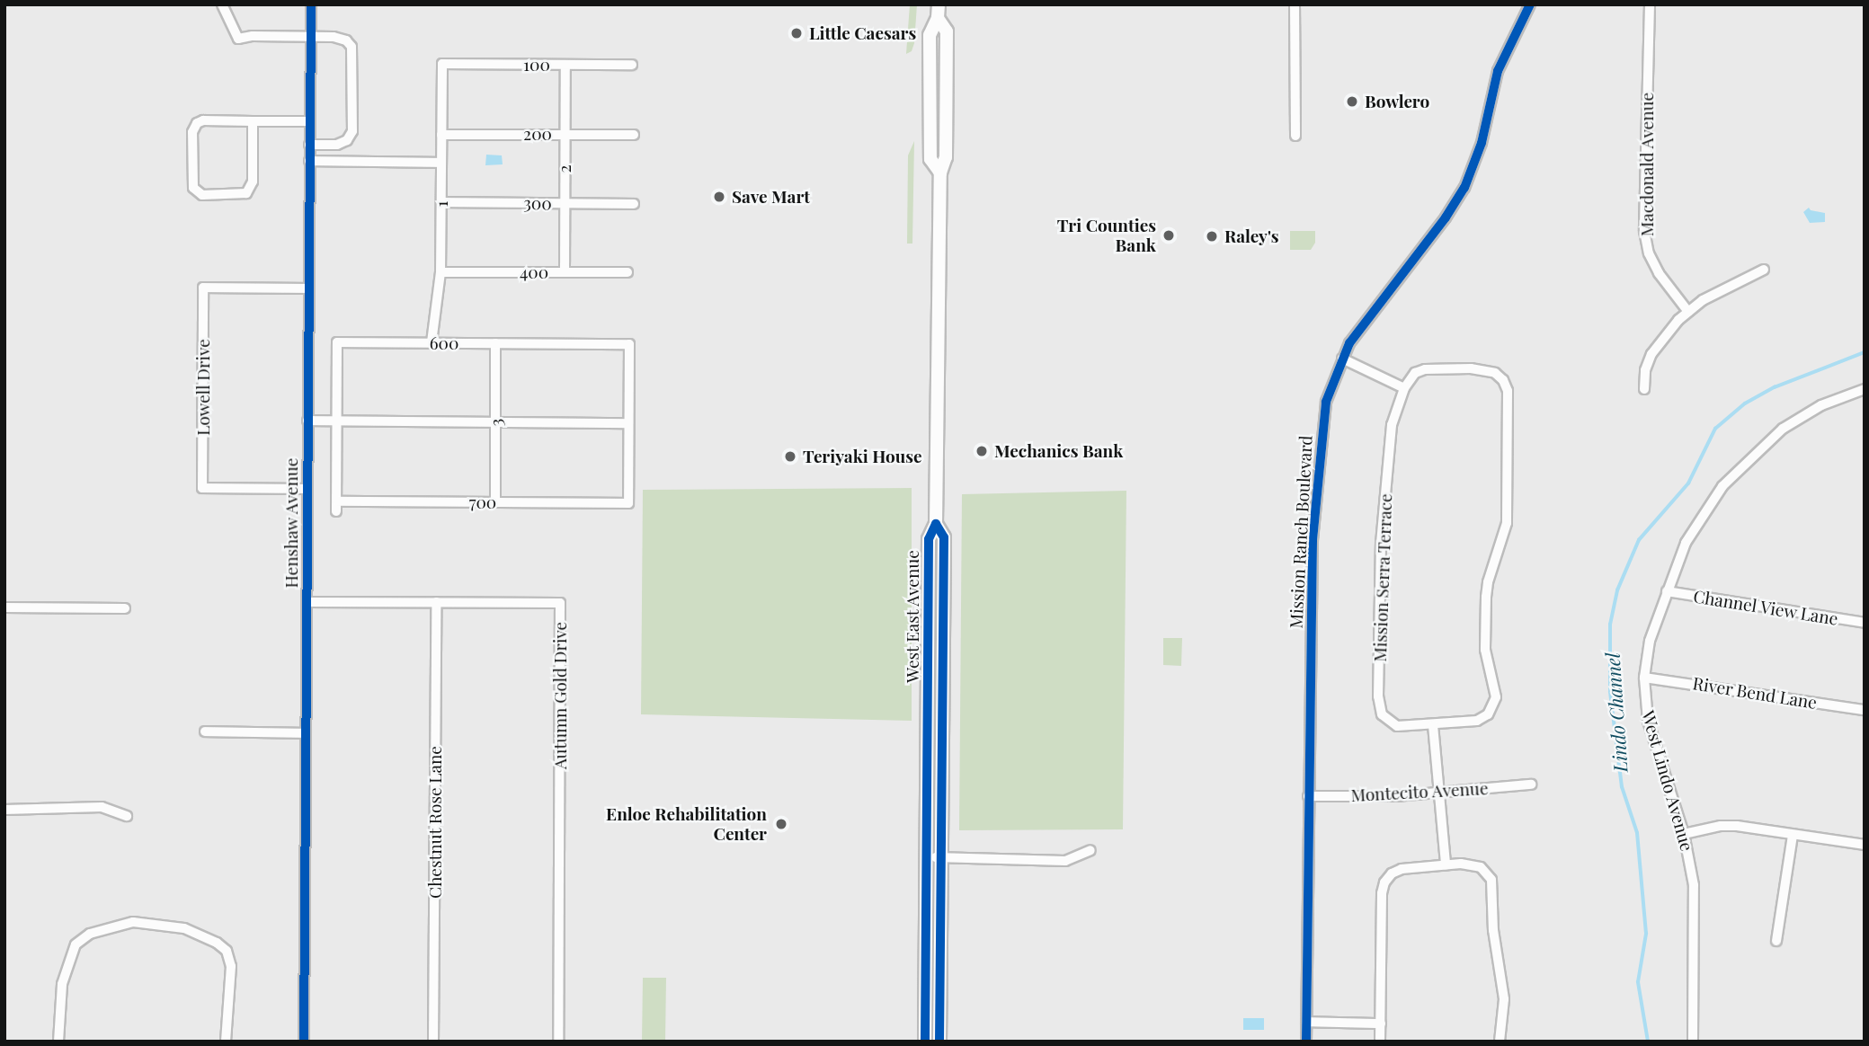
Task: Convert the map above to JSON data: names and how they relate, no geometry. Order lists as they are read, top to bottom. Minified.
{"streets":{"main road":["West East Avenue"],"street":["100","200","Macdonald Avenue","2","300","1","400","600","Lowell Drive","3","700","Henshaw Avenue","Mission Ranch Boulevard","Mission Serra Terrace","Channel View Lane","River Bend Lane","Autumn Gold Drive","West Lindo Avenue","Montecito Avenue","Chestnut Rose Lane"]},"crossings":[["100","2"],["100","1"],["200","2"],["200","1"],["2","300"],["2","400"],["300","1"],["1","400"],["1","600"],["600","3"],["600","700"],["Lowell Drive","Henshaw Avenue"],["3","700"],["Henshaw Avenue","Autumn Gold Drive"],["Mission Ranch Boulevard","Montecito Avenue"],["Channel View Lane","West Lindo Avenue"],["River Bend Lane","West Lindo Avenue"],["Autumn Gold Drive","Chestnut Rose Lane"]],"water":["Lindo Channel"],"places":["Little Caesars","Bowlero","Save Mart","Tri Counties Bank","Raley's","Mechanics Bank","Teriyaki House","Enloe Rehabilitation Center"]}
